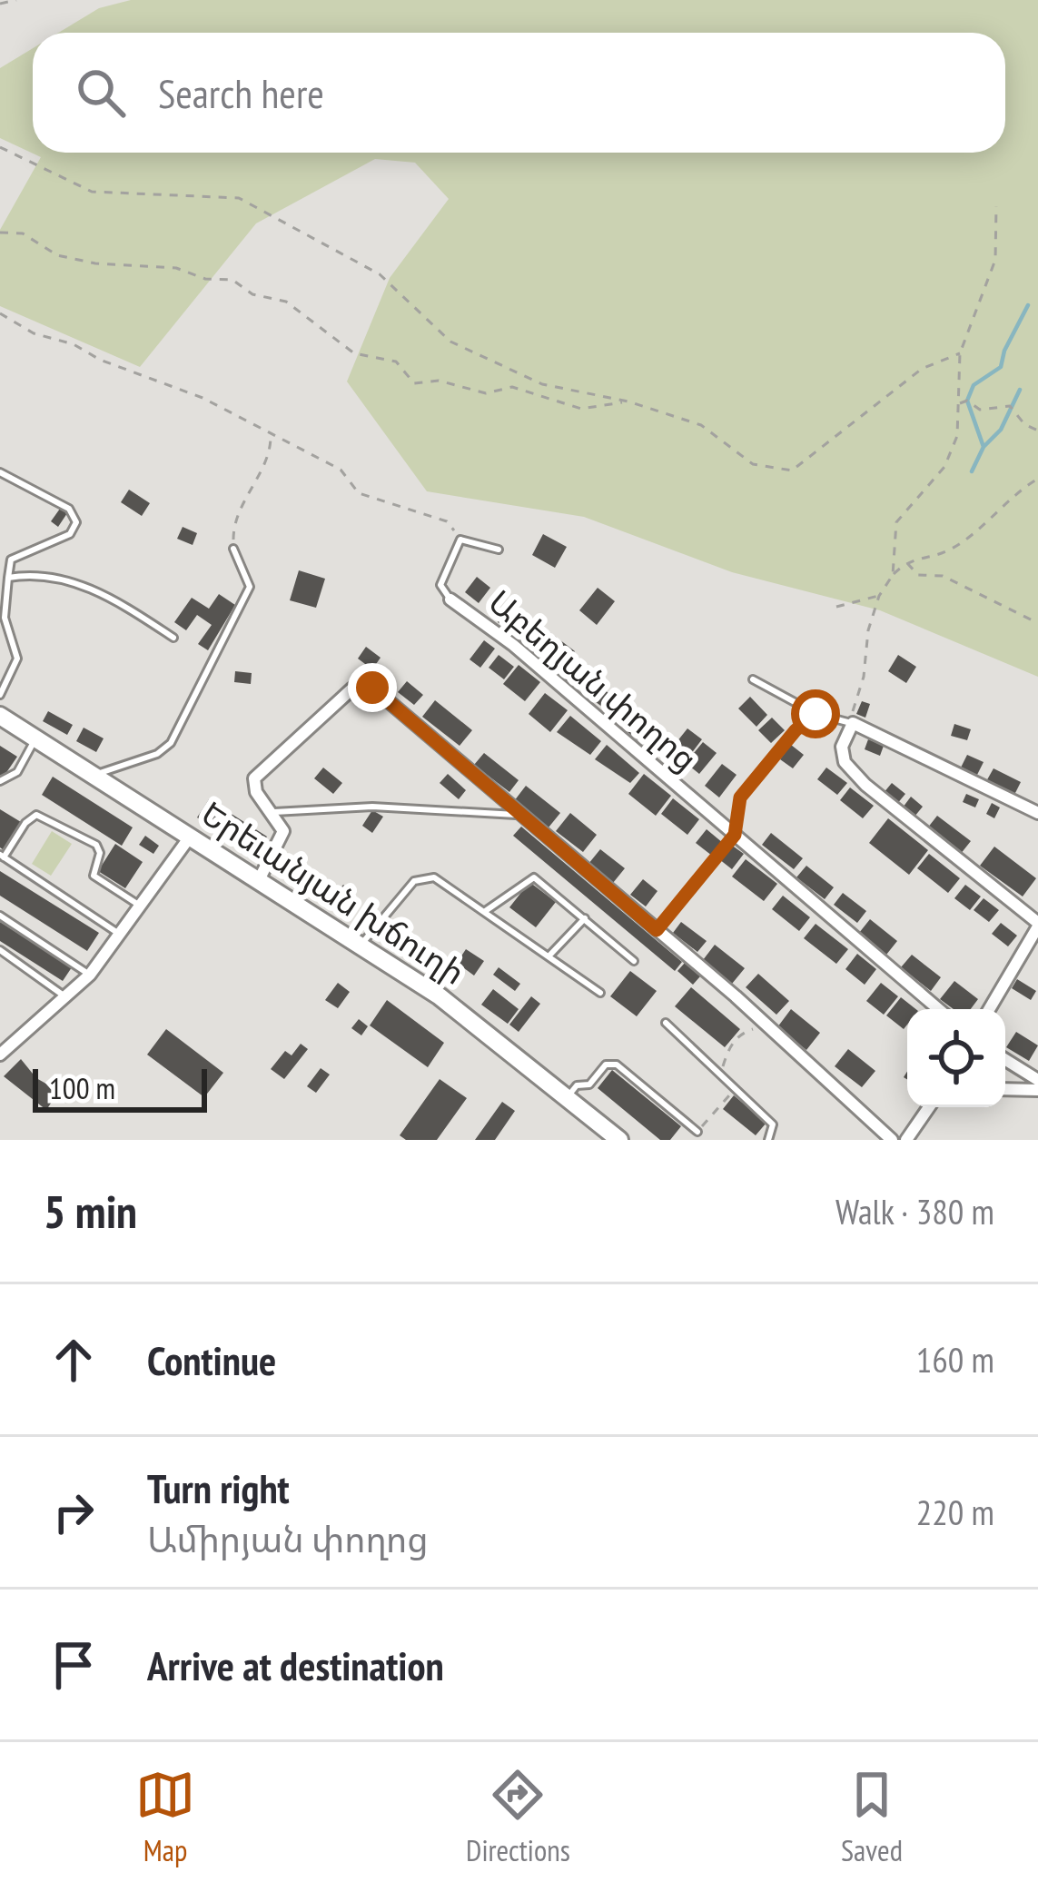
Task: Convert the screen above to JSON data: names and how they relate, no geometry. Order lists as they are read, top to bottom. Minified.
{"streets":{"highway":["Երեւանյան խճուղի"],"street":["Աբեղյան փողոց"]},"scale_bar":"100 m","page":{"search":"Search here","scale":"100 m","heading":["5 min","Walk · 380 m"],"list":[["Continue","160 m"],["Turn right","Ամիրյան փողոց","220 m"],"Arrive at destination"],"nav":["Map","Directions","Saved"]}}
